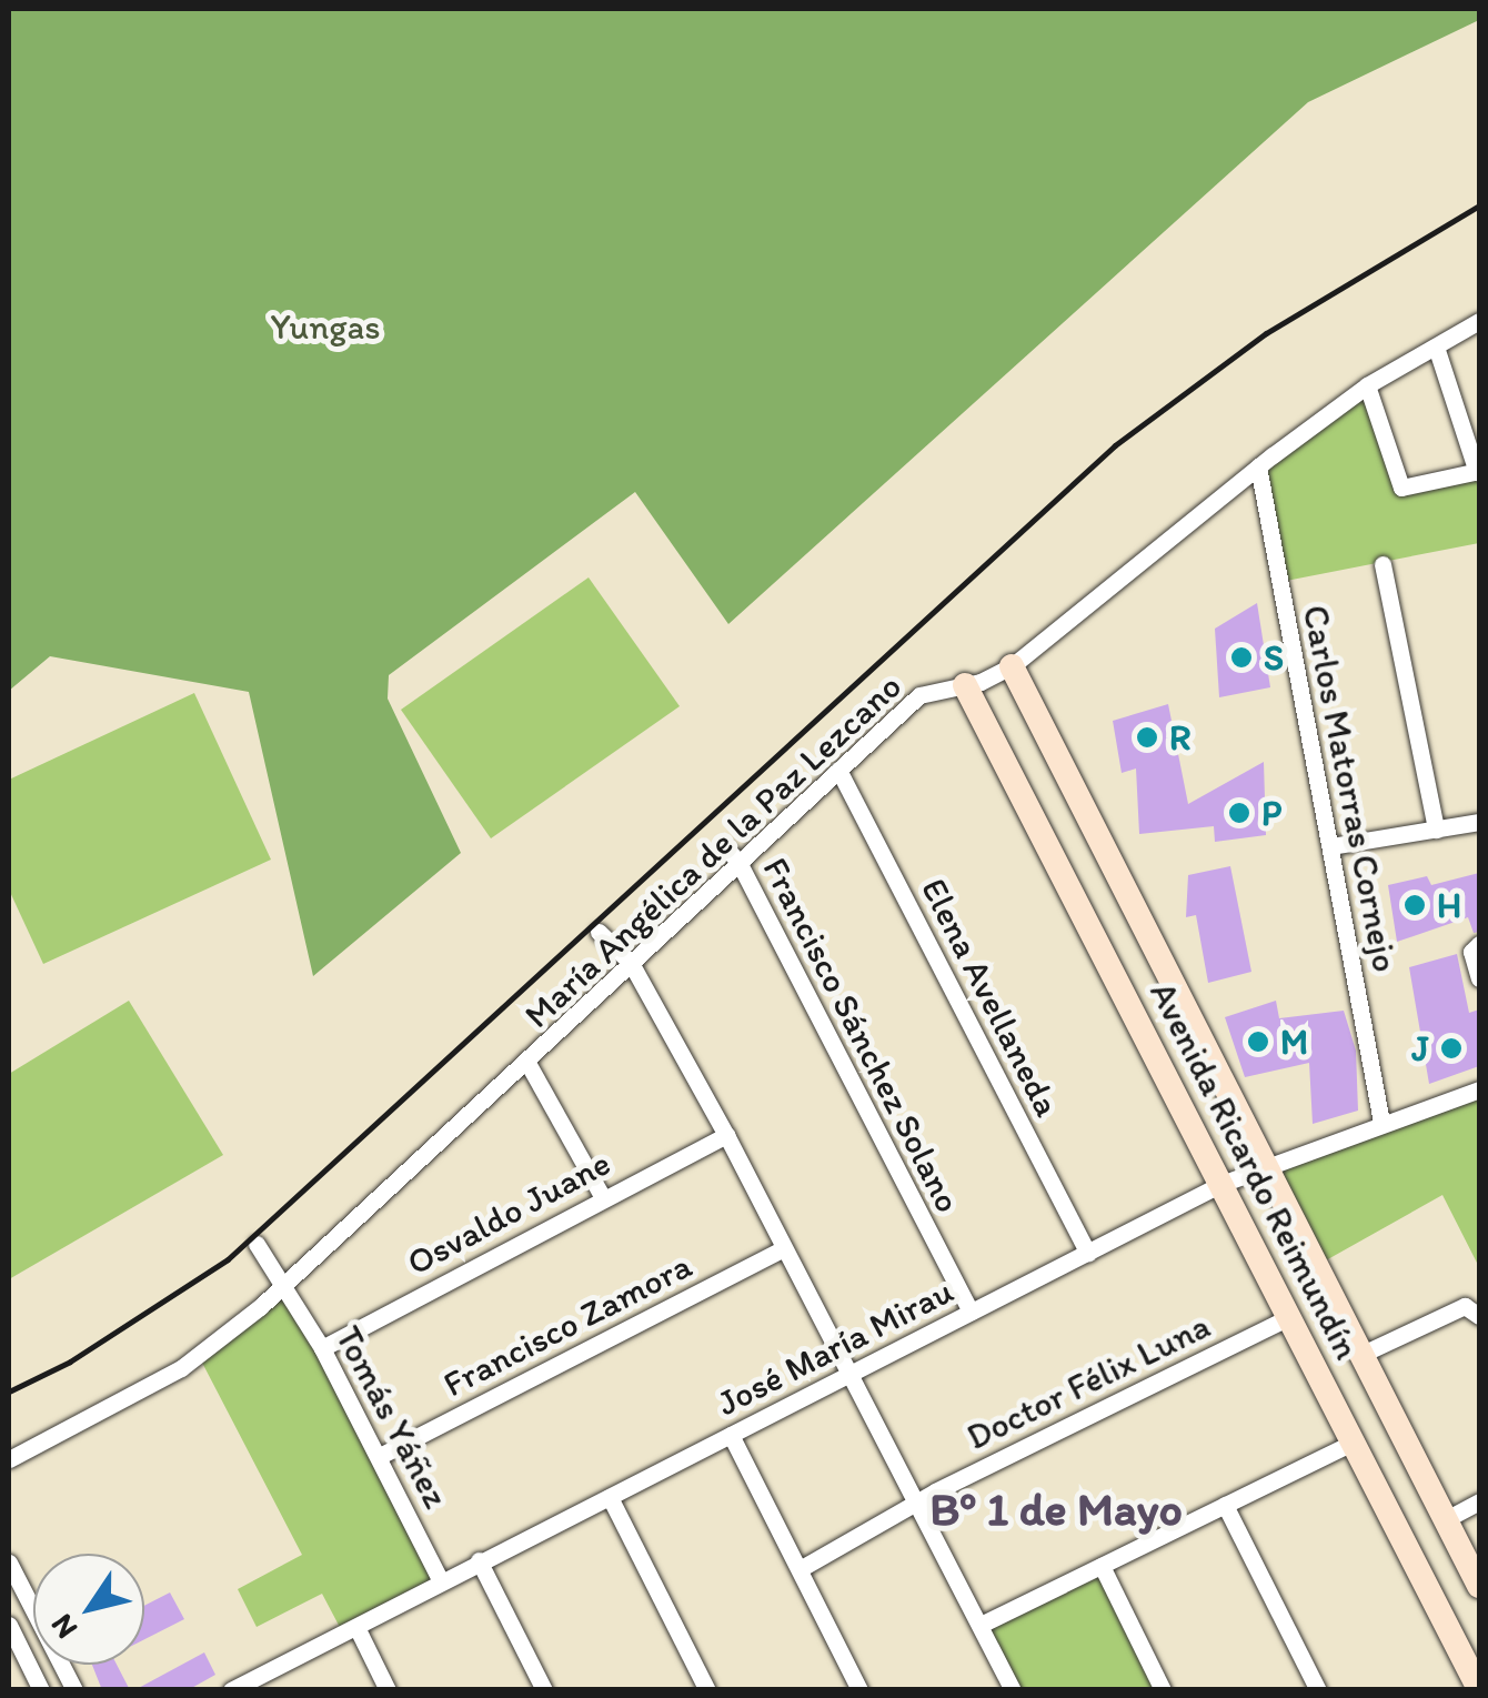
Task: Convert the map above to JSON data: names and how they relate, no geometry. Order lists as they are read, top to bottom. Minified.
{"streets":{"street":["Carlos Matorras Cornejo","María Angélica de la Paz Lezcano","Elena Avellaneda","Francisco Sánchez Solano","Avenida Ricardo Reimundín","Osvaldo Juane","Francisco Zamora","José María Mirau","Doctor Félix Luna","Tomás Yáñez"]},"crossings":[["Carlos Matorras Cornejo","María Angélica de la Paz Lezcano"],["Carlos Matorras Cornejo","José María Mirau"],["María Angélica de la Paz Lezcano","Elena Avellaneda"],["María Angélica de la Paz Lezcano","Francisco Sánchez Solano"],["María Angélica de la Paz Lezcano","Avenida Ricardo Reimundín"],["María Angélica de la Paz Lezcano","Tomás Yáñez"],["Elena Avellaneda","José María Mirau"],["Francisco Sánchez Solano","José María Mirau"],["Avenida Ricardo Reimundín","José María Mirau"],["Avenida Ricardo Reimundín","Doctor Félix Luna"],["Osvaldo Juane","Tomás Yáñez"],["Francisco Zamora","Tomás Yáñez"],["José María Mirau","Tomás Yáñez"]],"districts":["Bº 1 de Mayo"],"parks":["Yungas"],"places":["S","R","P","H","M","J"],"north":"bottom left"}
